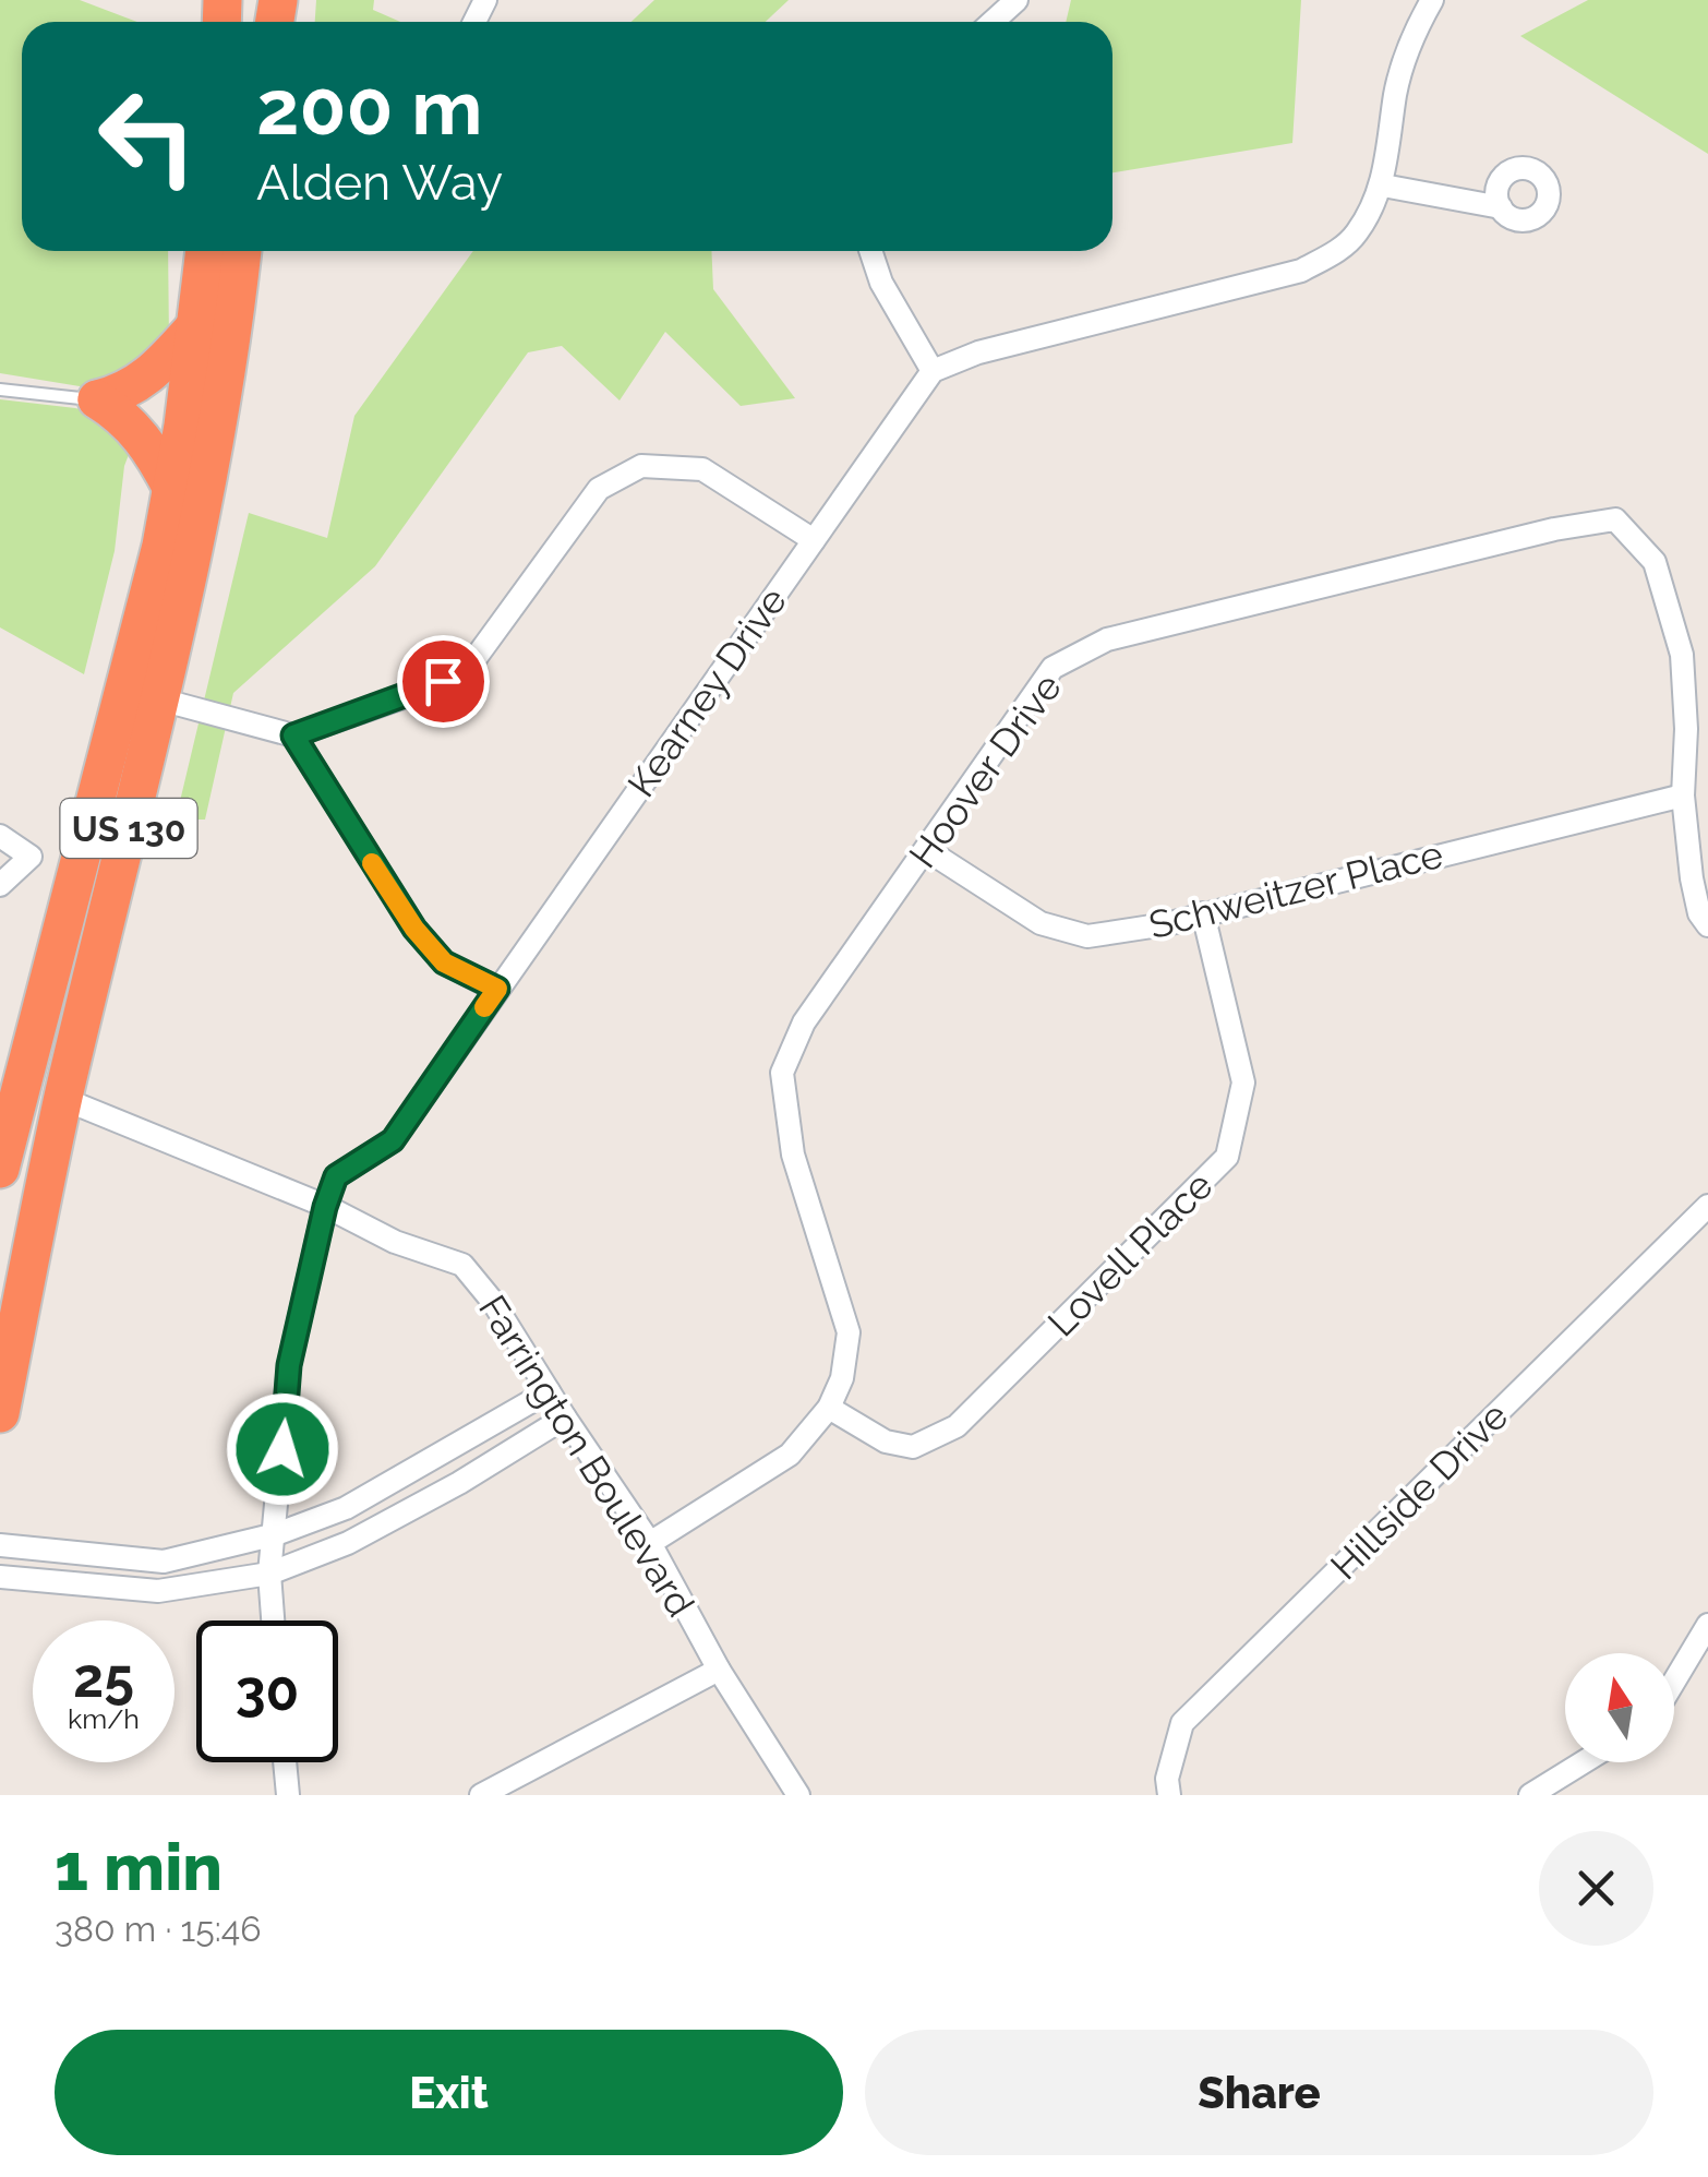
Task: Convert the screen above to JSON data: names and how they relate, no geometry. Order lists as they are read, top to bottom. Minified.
{"streets":{"highway":["US 130"],"street":["Kearney Drive","Hoover Drive","Schweitzer Place","Lovell Place","Farrington Boulevard","Hillside Drive"]},"crossings":[["Kearney Drive","Farrington Boulevard"],["Hoover Drive","Schweitzer Place"],["Hoover Drive","Lovell Place"],["Hoover Drive","Farrington Boulevard"],["US 130","Farrington Boulevard"],["Schweitzer Place","Lovell Place"]],"north":"top","page":{"turn":["200 m","Alden Way"],"speed":"25 km/h","limit":"30","heading":["1 min","380 m · 15:46"],"buttons":["Exit","Share"]}}
